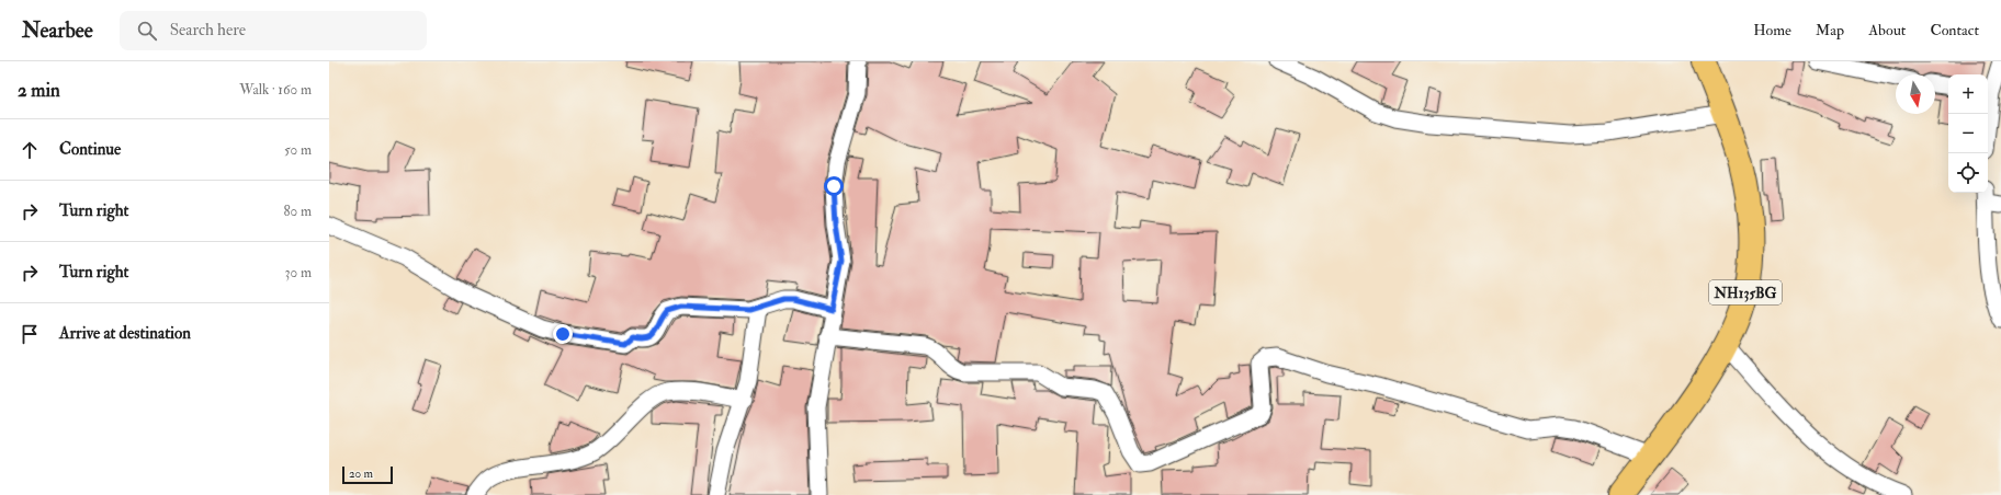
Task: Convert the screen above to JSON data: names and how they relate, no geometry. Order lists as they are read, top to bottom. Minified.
{"streets":{"highway":["NH135BG"]},"scale_bar":"20 m","north":"bottom","page":{"header":"Nearbee","search":"Search here","nav":["Home","Map","About","Contact"],"heading":["2 min","Walk · 160 m"],"map_buttons":["+","−"],"list":[["Continue","50 m"],["Turn right","80 m"],["Turn right","30 m"],"Arrive at destination"],"scale":"20 m"}}
